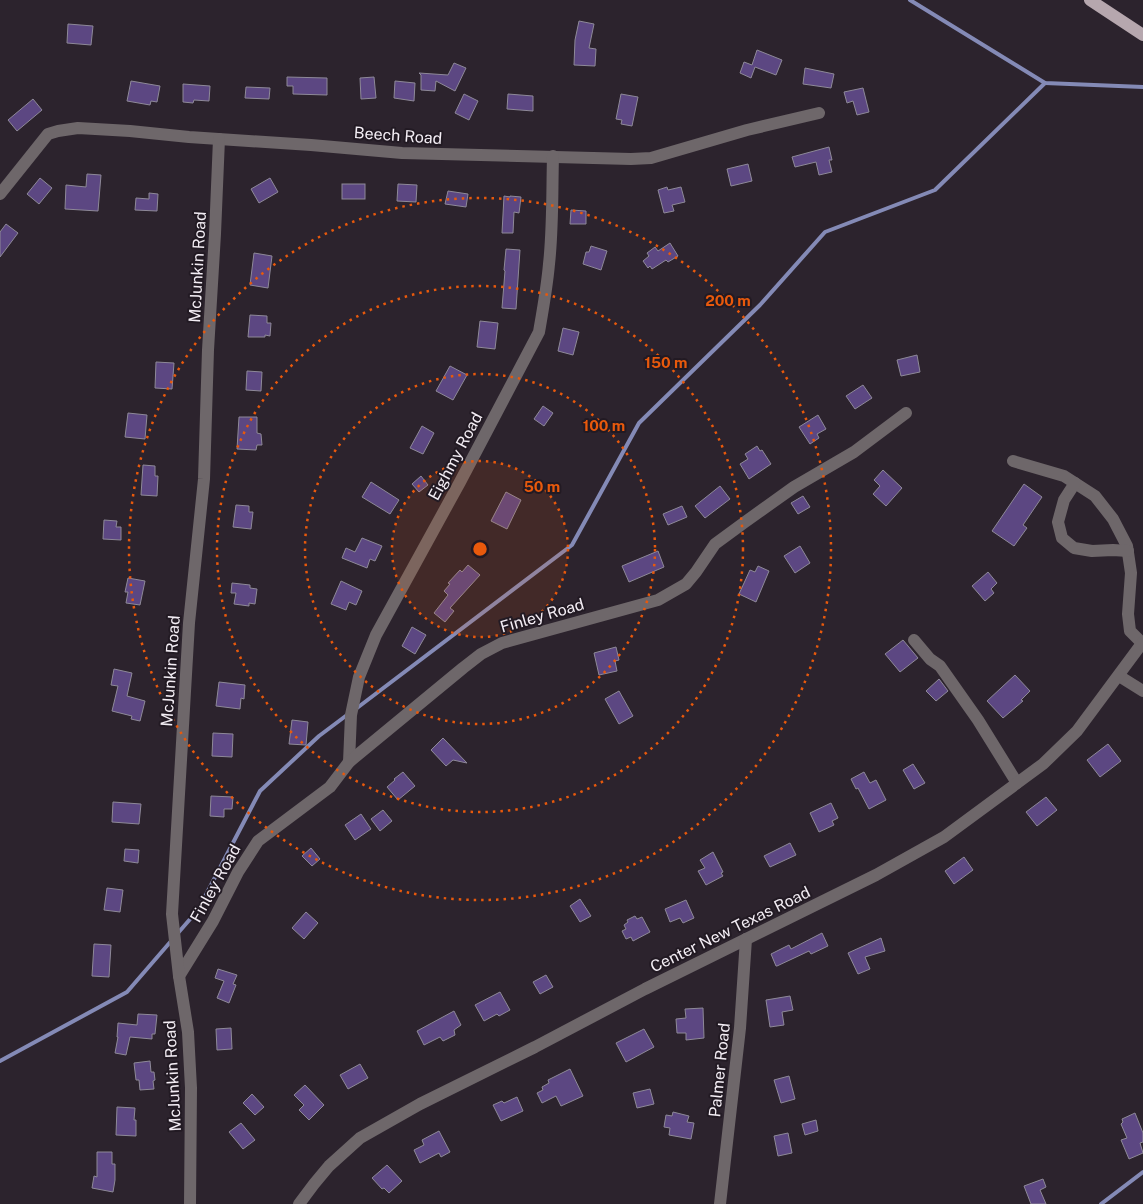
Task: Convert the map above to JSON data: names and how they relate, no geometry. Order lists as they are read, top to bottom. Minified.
{"streets":{"street":["Beech Road","McJunkin Road","Eighmy Road","Finley Road","Center New Texas Road","Palmer Road"]},"crossings":[["Beech Road","McJunkin Road"],["Beech Road","Eighmy Road"],["McJunkin Road","Finley Road"],["Eighmy Road","Finley Road"],["Center New Texas Road","Palmer Road"]],"rings":["200 m","150 m","100 m","50 m"]}
